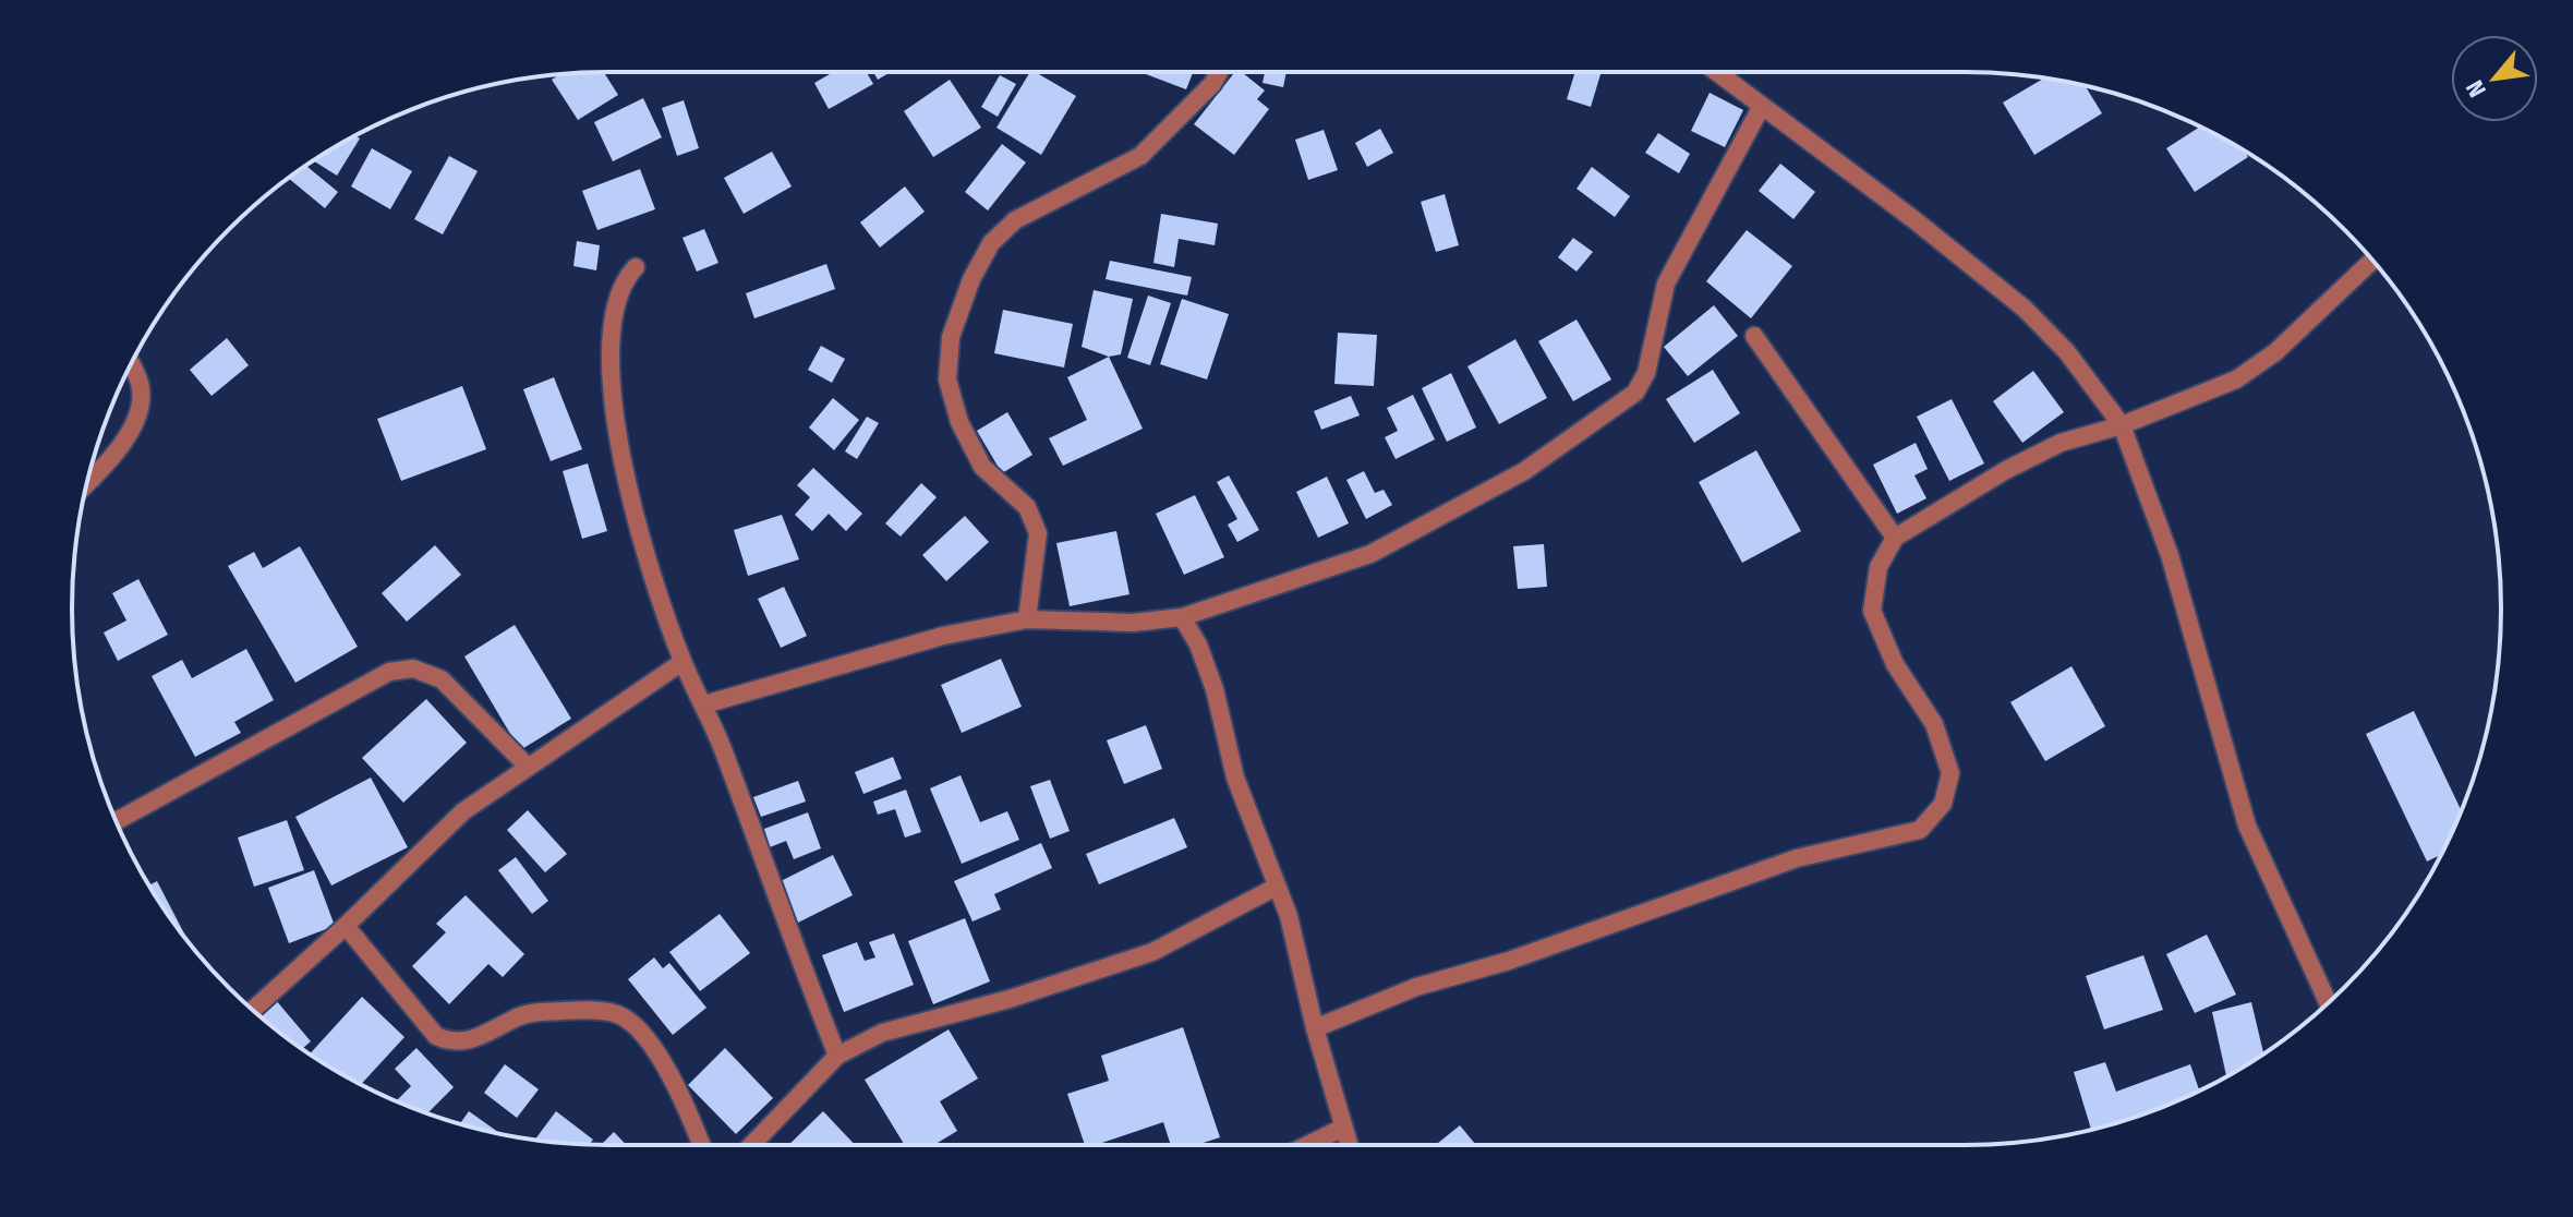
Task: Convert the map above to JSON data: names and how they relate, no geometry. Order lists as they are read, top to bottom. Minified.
{"north":"bottom left"}
